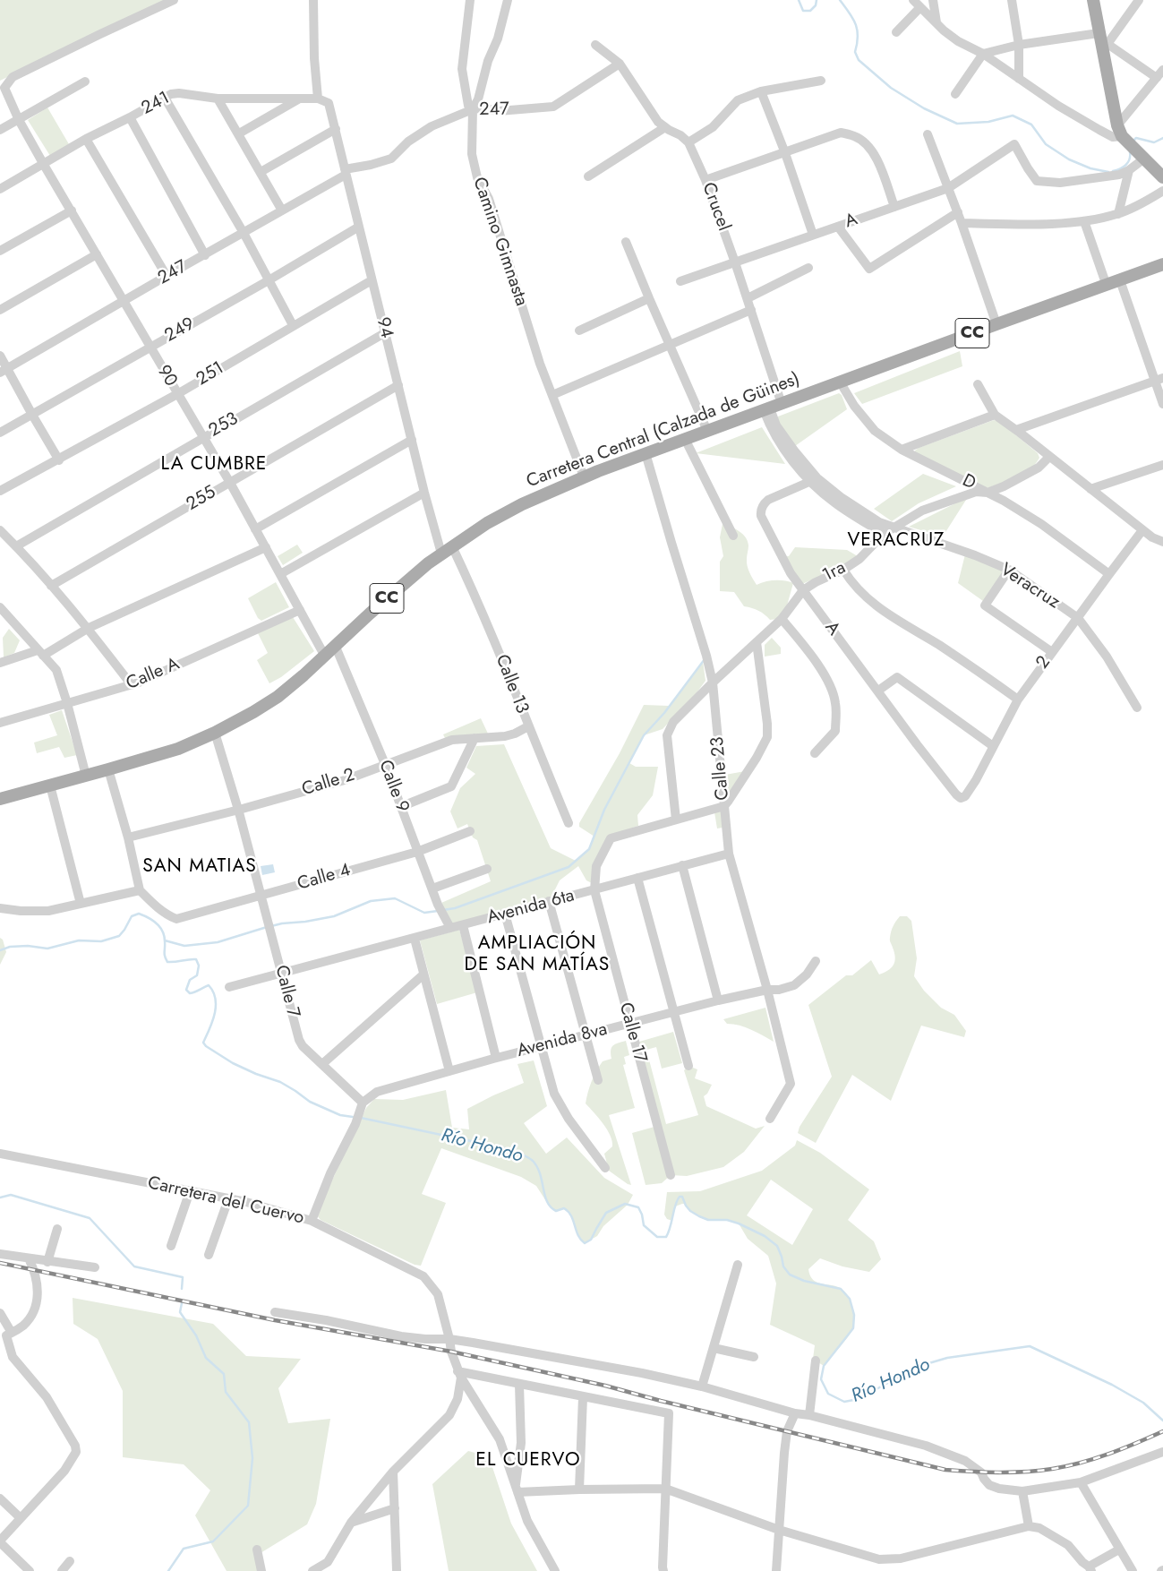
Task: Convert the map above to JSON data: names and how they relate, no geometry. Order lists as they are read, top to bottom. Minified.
{"streets":{"main road":["CC","Carretera Central (Calzada de Güines)"],"street":["241","247","Crucel","A","Camino Gimnasta","94","249","251","90","253","D","255","1ra","Veracruz","2","Calle A","Calle 13","Calle 23","Calle 2","Calle 9","Calle 4","Avenida 6ta","Calle 7","Calle 17","Avenida 8va","Carretera del Cuervo"]},"crossings":[["241","94"],["241","90"],["247","Crucel"],["247","Camino Gimnasta"],["247","94"],["247","90"],["Crucel","A"],["Crucel","Carretera Central (Calzada de Güines)"],["A","1ra"],["A","Veracruz"],["A","2"],["Camino Gimnasta","Carretera Central (Calzada de Güines)"],["94","249"],["94","251"],["94","253"],["94","Carretera Central (Calzada de Güines)"],["94","255"],["94","Calle 13"],["249","90"],["251","90"],["90","253"],["90","Carretera Central (Calzada de Güines)"],["90","255"],["90","Calle A"],["Carretera Central (Calzada de Güines)","D"],["Carretera Central (Calzada de Güines)","Veracruz"],["Carretera Central (Calzada de Güines)","Calle 13"],["Carretera Central (Calzada de Güines)","Calle 23"],["Carretera Central (Calzada de Güines)","Calle 9"],["Carretera Central (Calzada de Güines)","Calle 7"],["D","1ra"],["D","2"],["1ra","Veracruz"],["1ra","Calle 23"],["Veracruz","2"],["Calle 13","Calle 2"],["Calle 23","Avenida 6ta"],["Calle 23","Avenida 8va"],["Calle 2","Calle 9"],["Calle 2","Calle 7"],["Calle 9","Calle 4"],["Calle 9","Avenida 6ta"],["Calle 4","Calle 7"],["Avenida 6ta","Calle 7"],["Avenida 6ta","Calle 17"],["Calle 7","Avenida 8va"],["Calle 17","Avenida 8va"]],"districts":["LA CUMBRE","VERACRUZ","SAN MATIAS","AMPLIACIÓN DE SAN MATÍAS","EL CUERVO"],"water":["Río Hondo"]}
